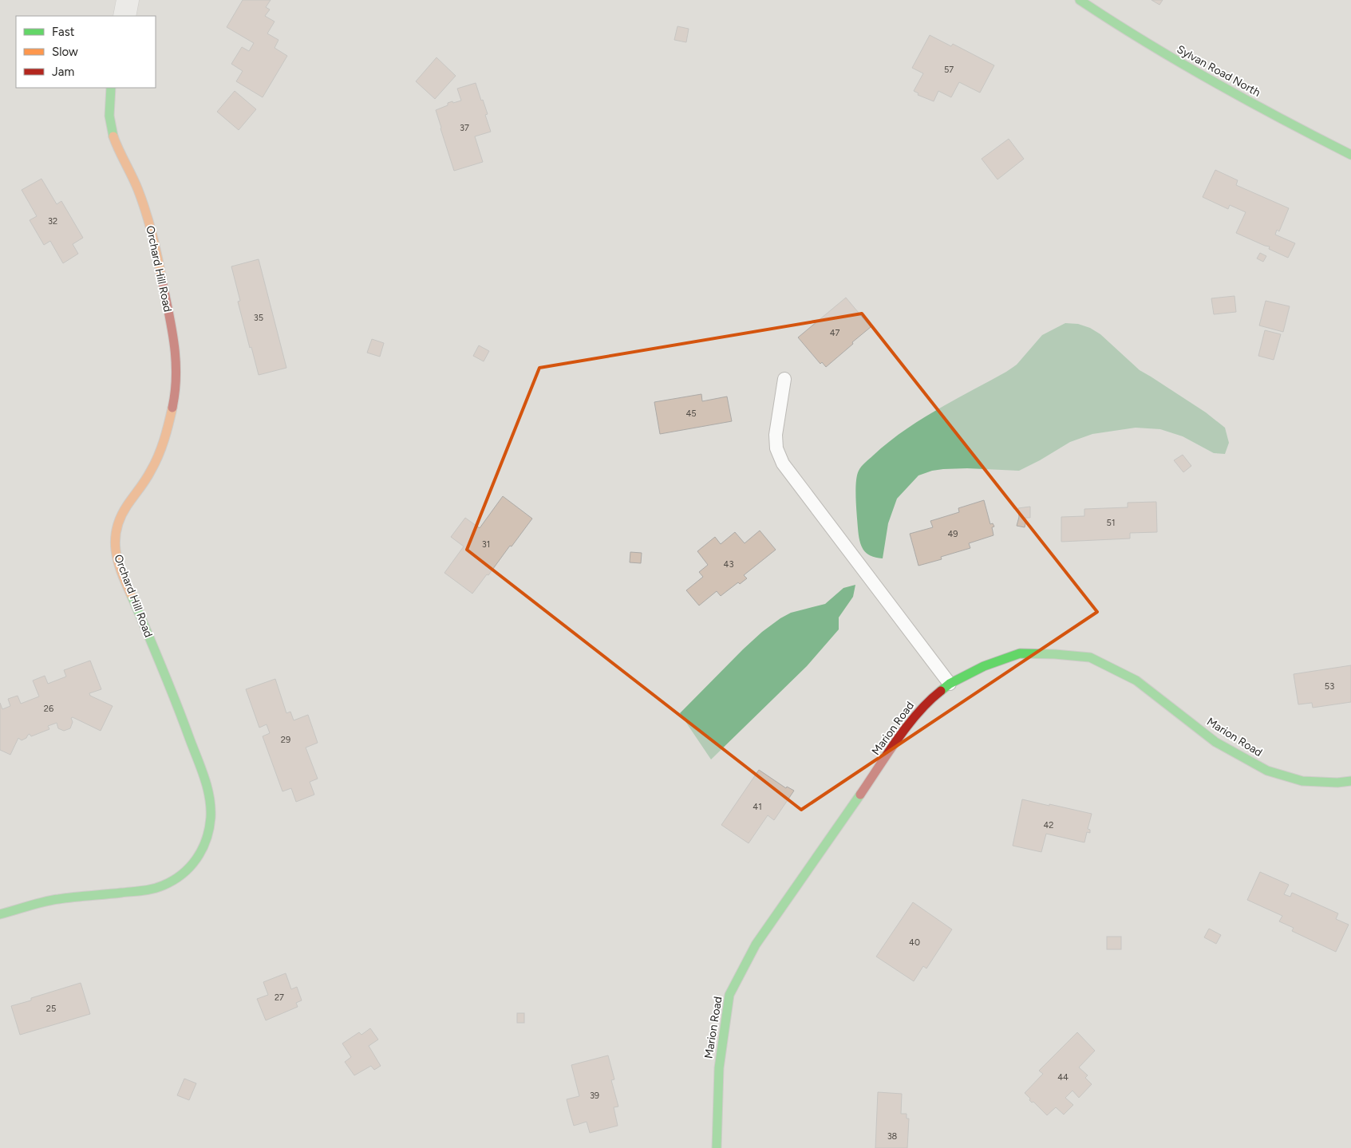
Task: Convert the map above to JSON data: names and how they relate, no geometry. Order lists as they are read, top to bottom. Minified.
{"streets":{"street":["Sylvan Road North","Orchard Hill Road","Marion Road"]},"house_numbers":["57","37","32","35","47","45","51","49","31","43","53","26","29","41","42","40","27","25","44","39","38"],"legend":["Fast","Slow","Jam"]}
